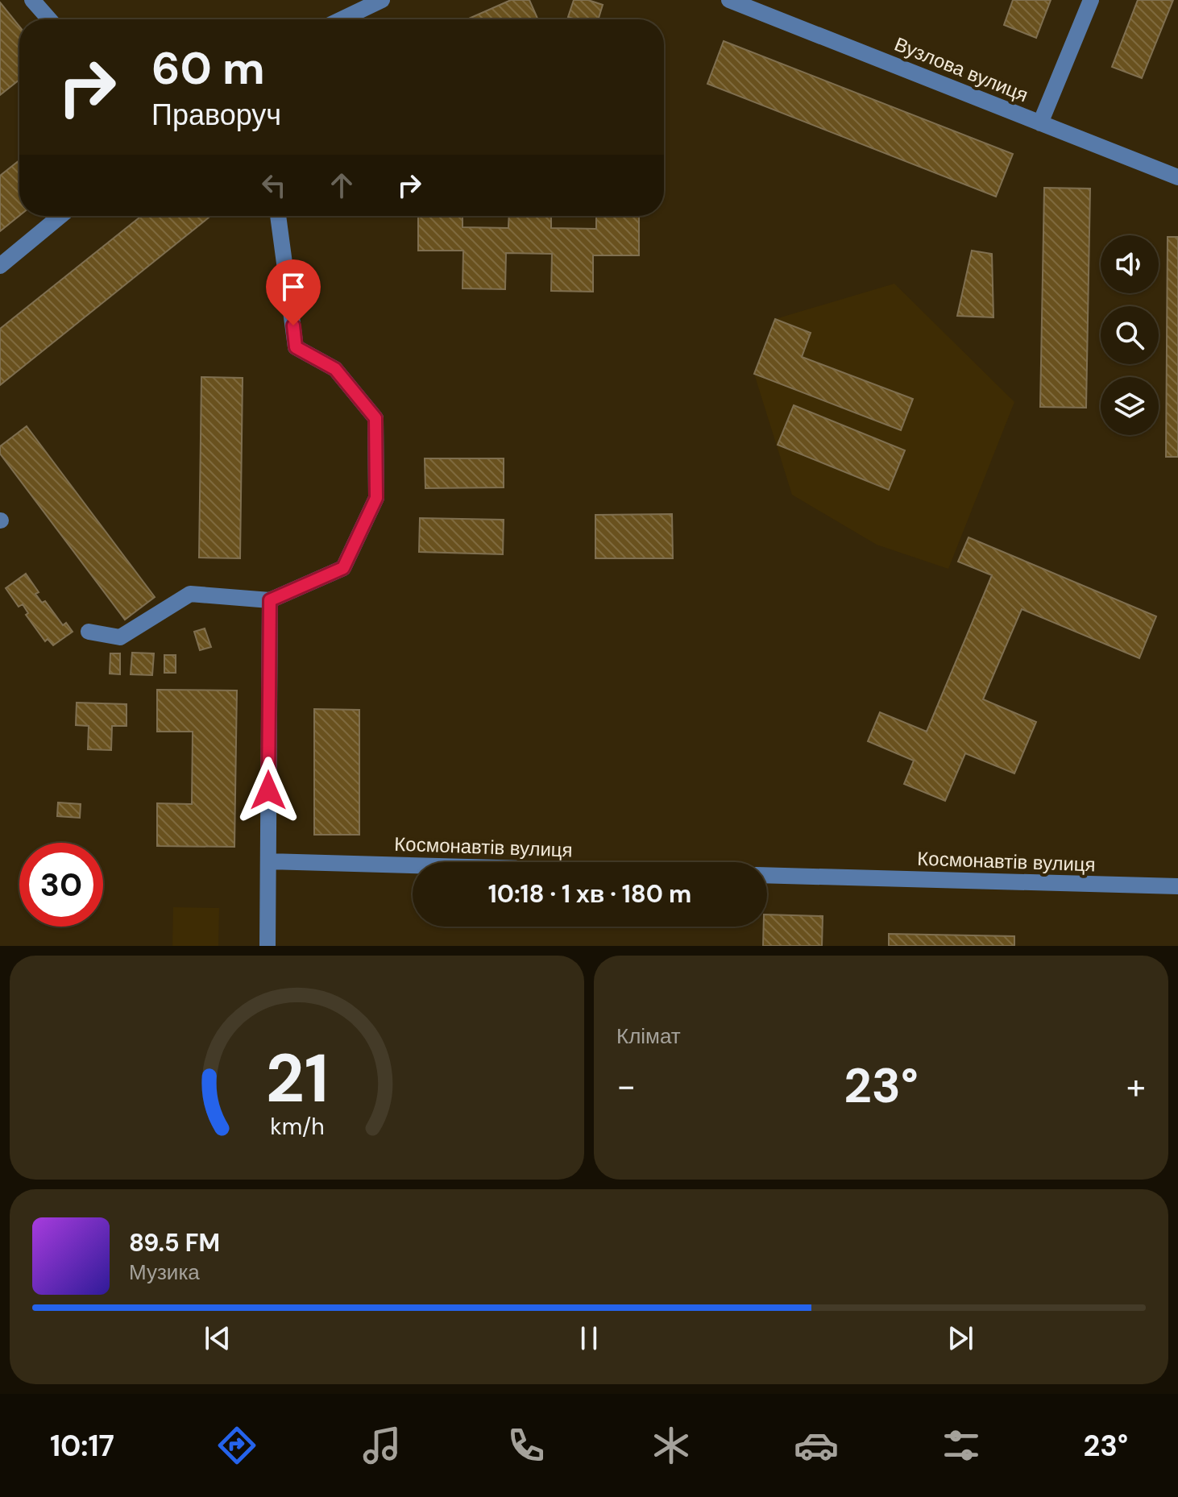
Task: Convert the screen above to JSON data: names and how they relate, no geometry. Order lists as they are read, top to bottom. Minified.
{"streets":{"street":["Вузлова вулиця","Космонавтів вулиця"]},"page":{"turn":["60 m","Праворуч"],"limit":"30","trip":"10:18 · 1 хв · 180 m","tile":"Клімат","heat":["−","23°","+"],"song":["89.5 FM","Музика"],"tabs":["10:17","23°"],"gauge":["21","km/h"]}}
